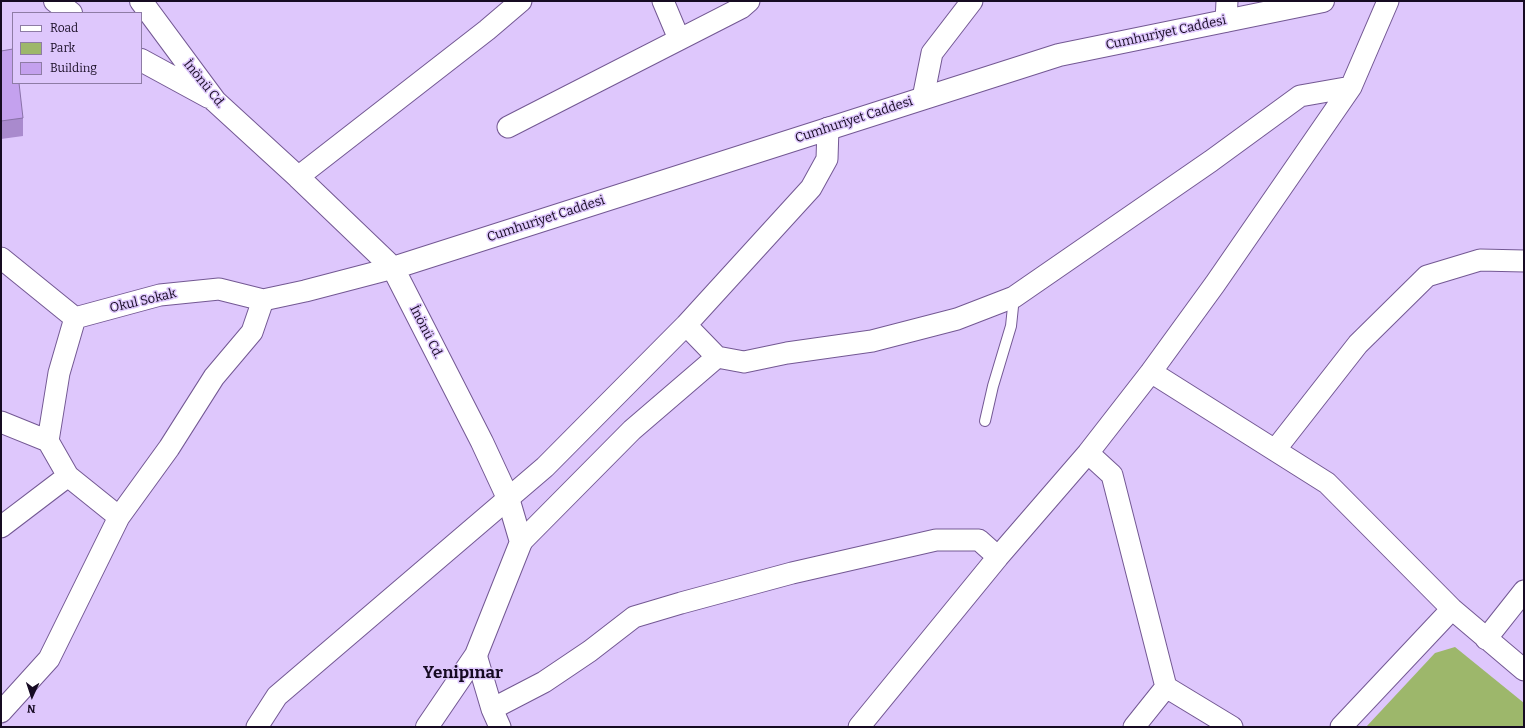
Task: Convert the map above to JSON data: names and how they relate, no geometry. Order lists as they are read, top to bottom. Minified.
{"streets":{"street":["Cumhuriyet Caddesi","İnönü Cd.","Okul Sokak"]},"crossings":[["Cumhuriyet Caddesi","İnönü Cd."],["Cumhuriyet Caddesi","Okul Sokak"],["İnönü Cd.","Okul Sokak"]],"districts":["Yenipınar"],"legend":["Road","Park","Building"],"north":"bottom"}
